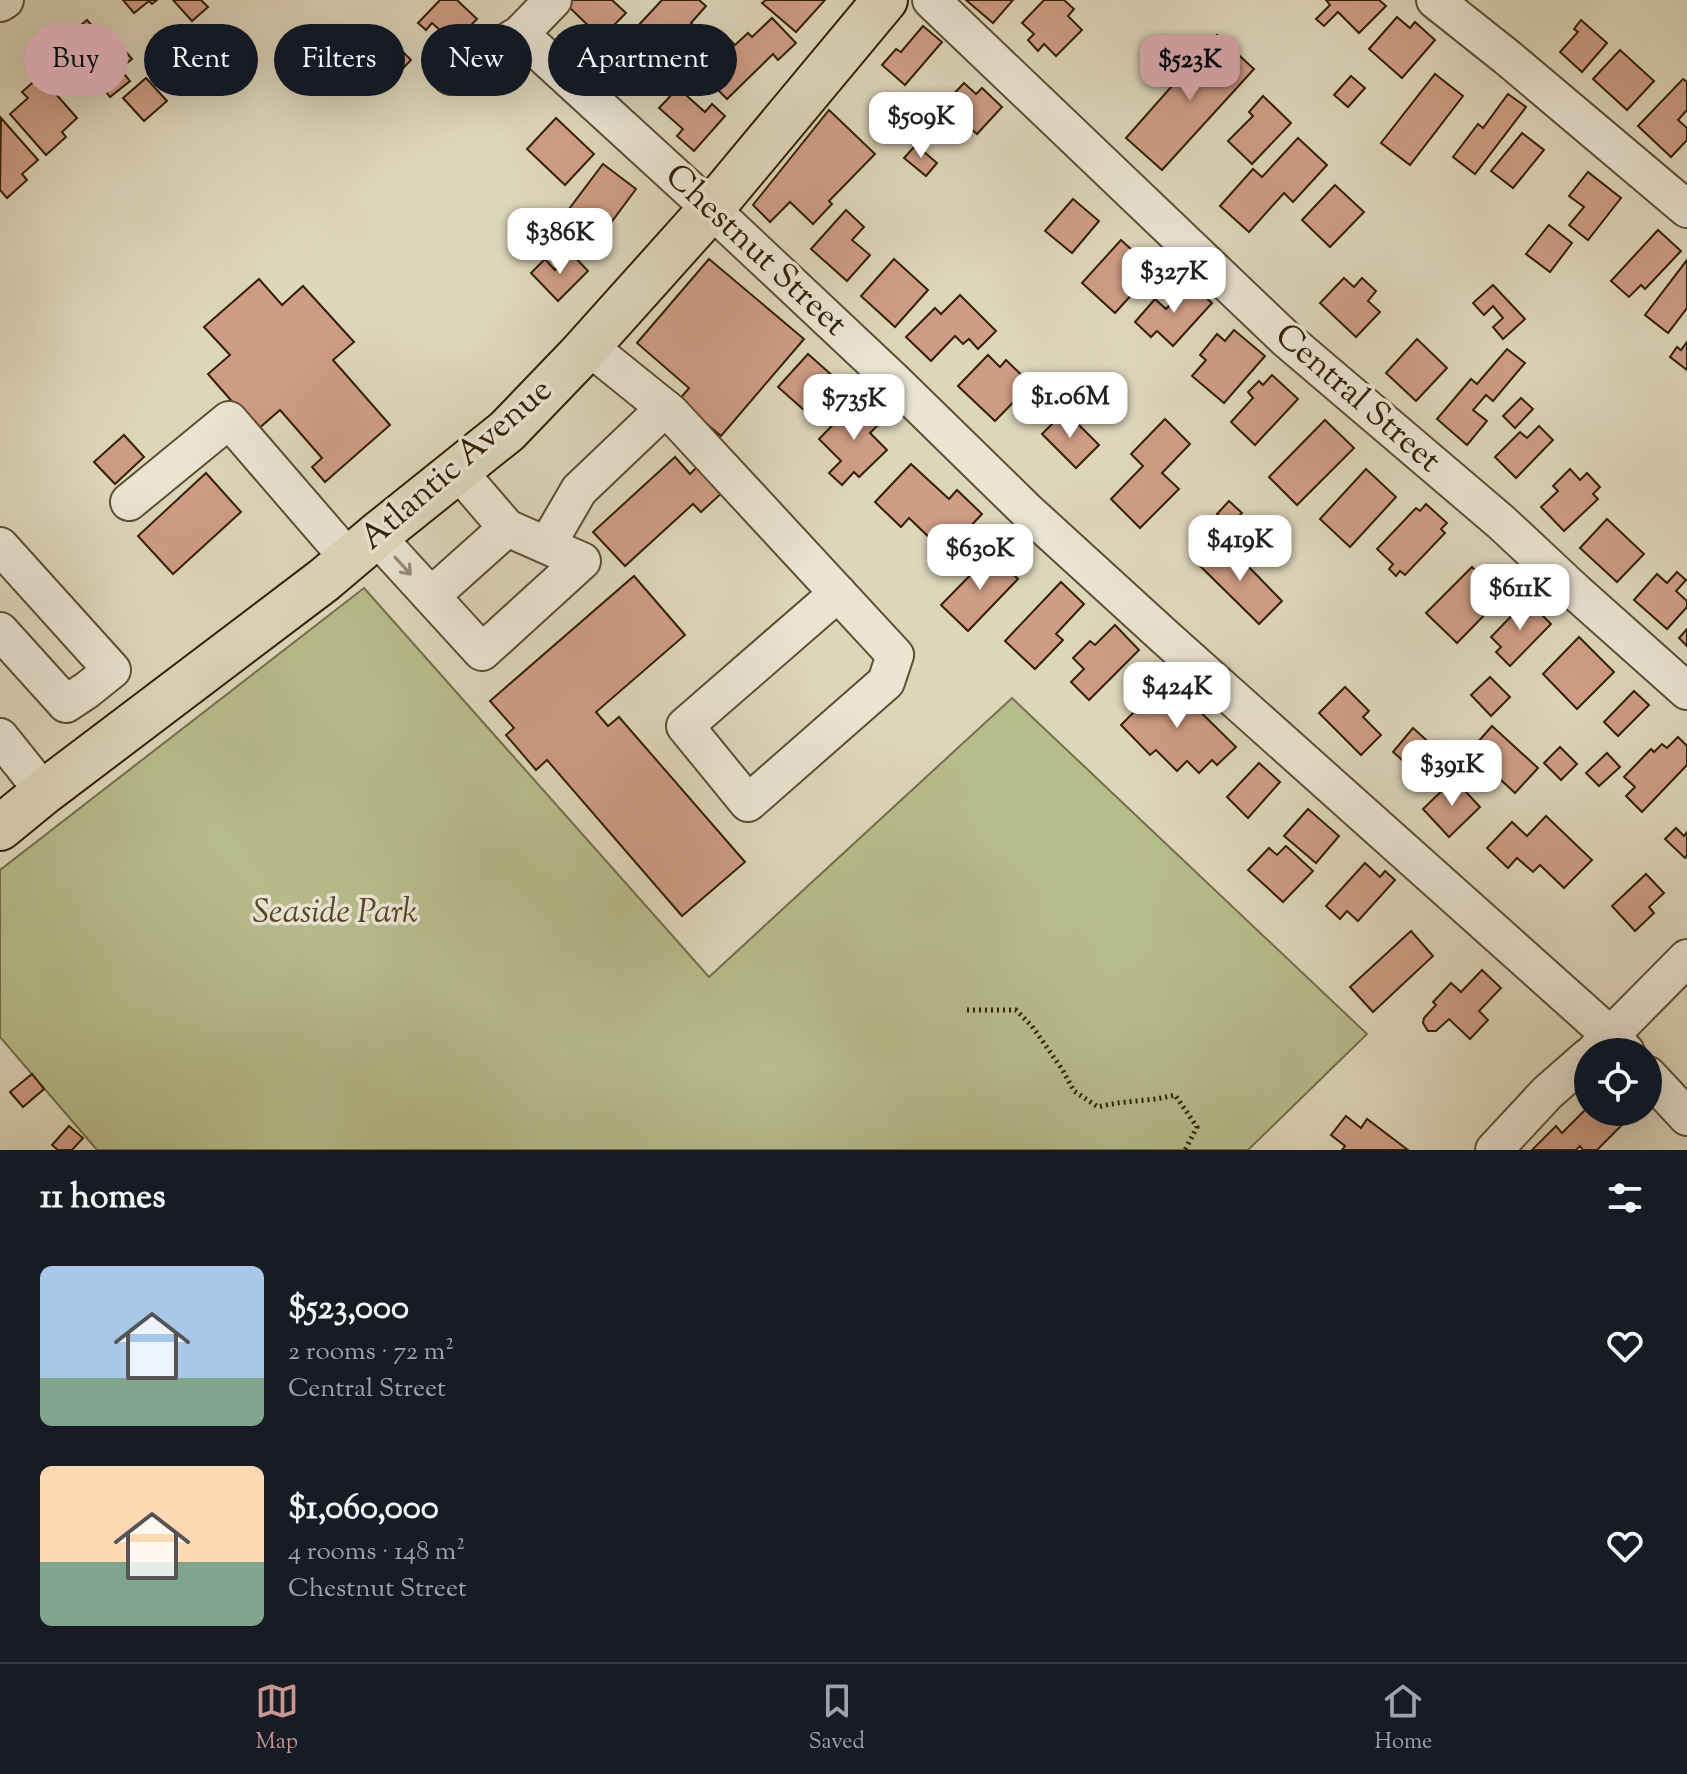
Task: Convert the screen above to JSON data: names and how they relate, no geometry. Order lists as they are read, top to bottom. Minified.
{"streets":{"main road":["Atlantic Avenue"],"street":["Chestnut Street","Central Street"]},"crossings":[["Chestnut Street","Atlantic Avenue"]],"parks":["Seaside Park"],"page":{"chip":["Buy","Rent","Filters","New","Apartment"],"price":["$523K","$509K","$386K","$327K","$1.06M","$735K","$419K","$630K","$611K","$424K","$391K"],"heading":"11 homes","list":[{"name":"$523,000","note":"2 rooms · 72 m² · Central Street"},{"name":"$1,060,000","note":"4 rooms · 148 m² · Chestnut Street"}],"tabs":["Map","Saved","Home"]}}
